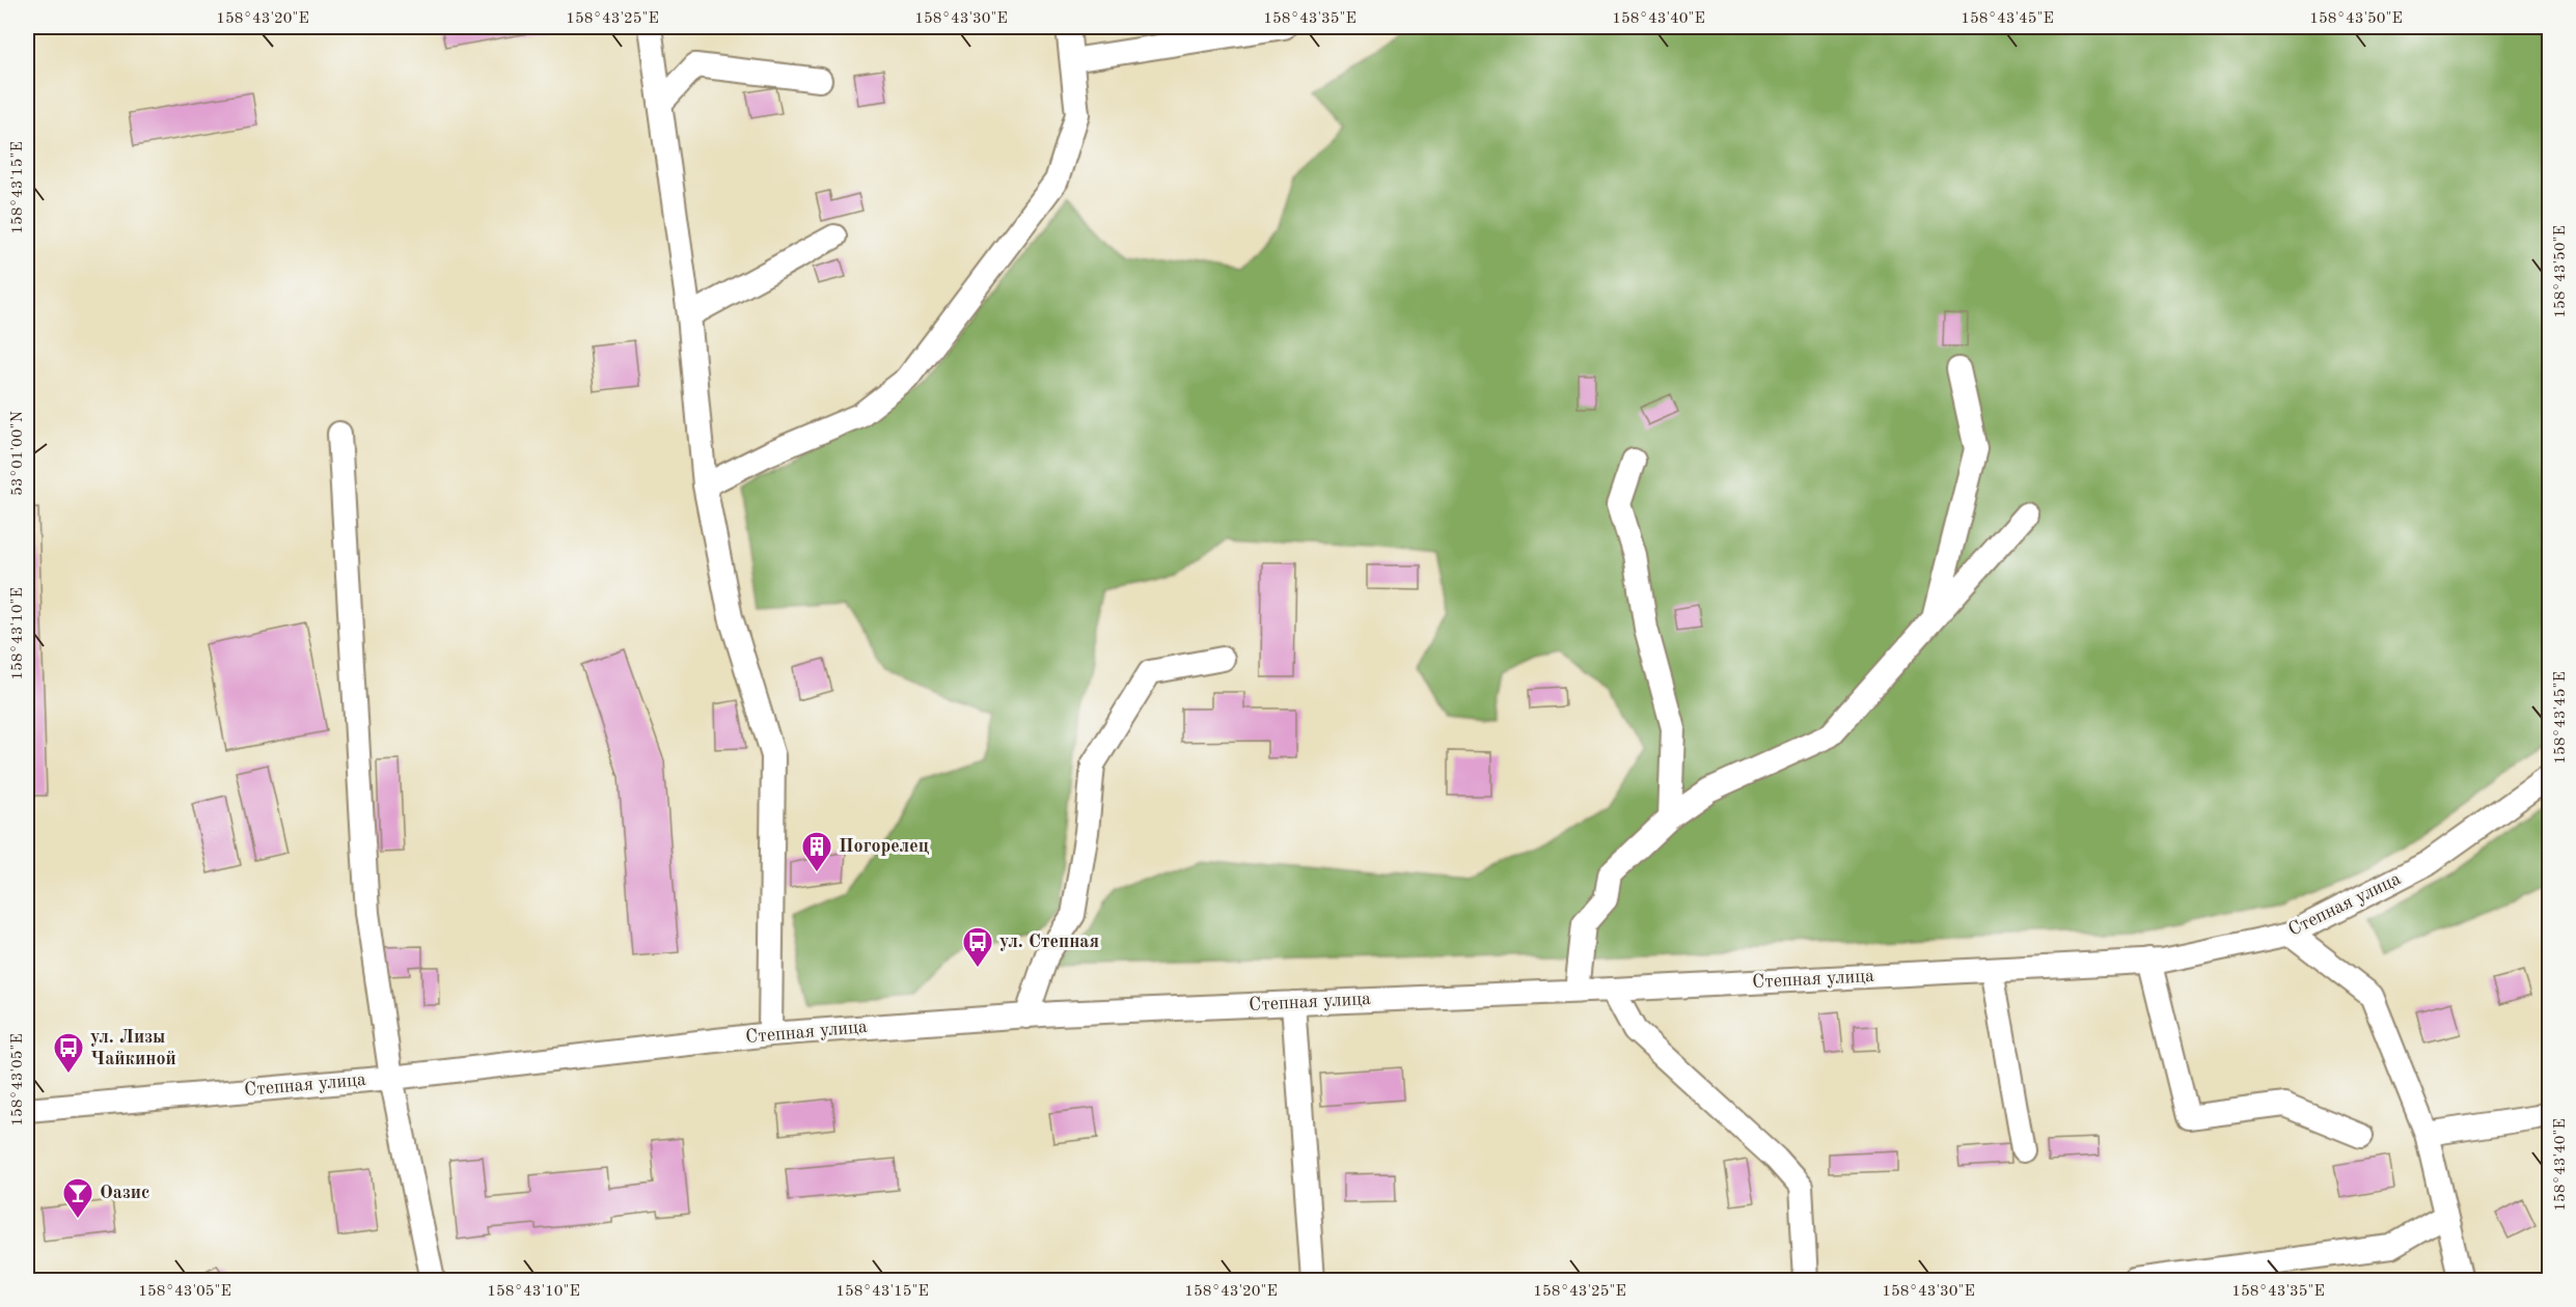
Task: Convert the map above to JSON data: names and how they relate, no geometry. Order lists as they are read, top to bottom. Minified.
{"streets":{"street":["Степная улица"]},"places":{"building":["Погорелец"],"bus stop":["ул. Степная","ул. Лизы Чайкиной"],"bar":["Оазис"]},"coordinates":["158°43'20\"E","158°43'25\"E","158°43'30\"E","158°43'35\"E","158°43'40\"E","158°43'45\"E","158°43'50\"E","158°43'15\"E","53°01'00\"N","158°43'10\"E","158°43'05\"E"]}
